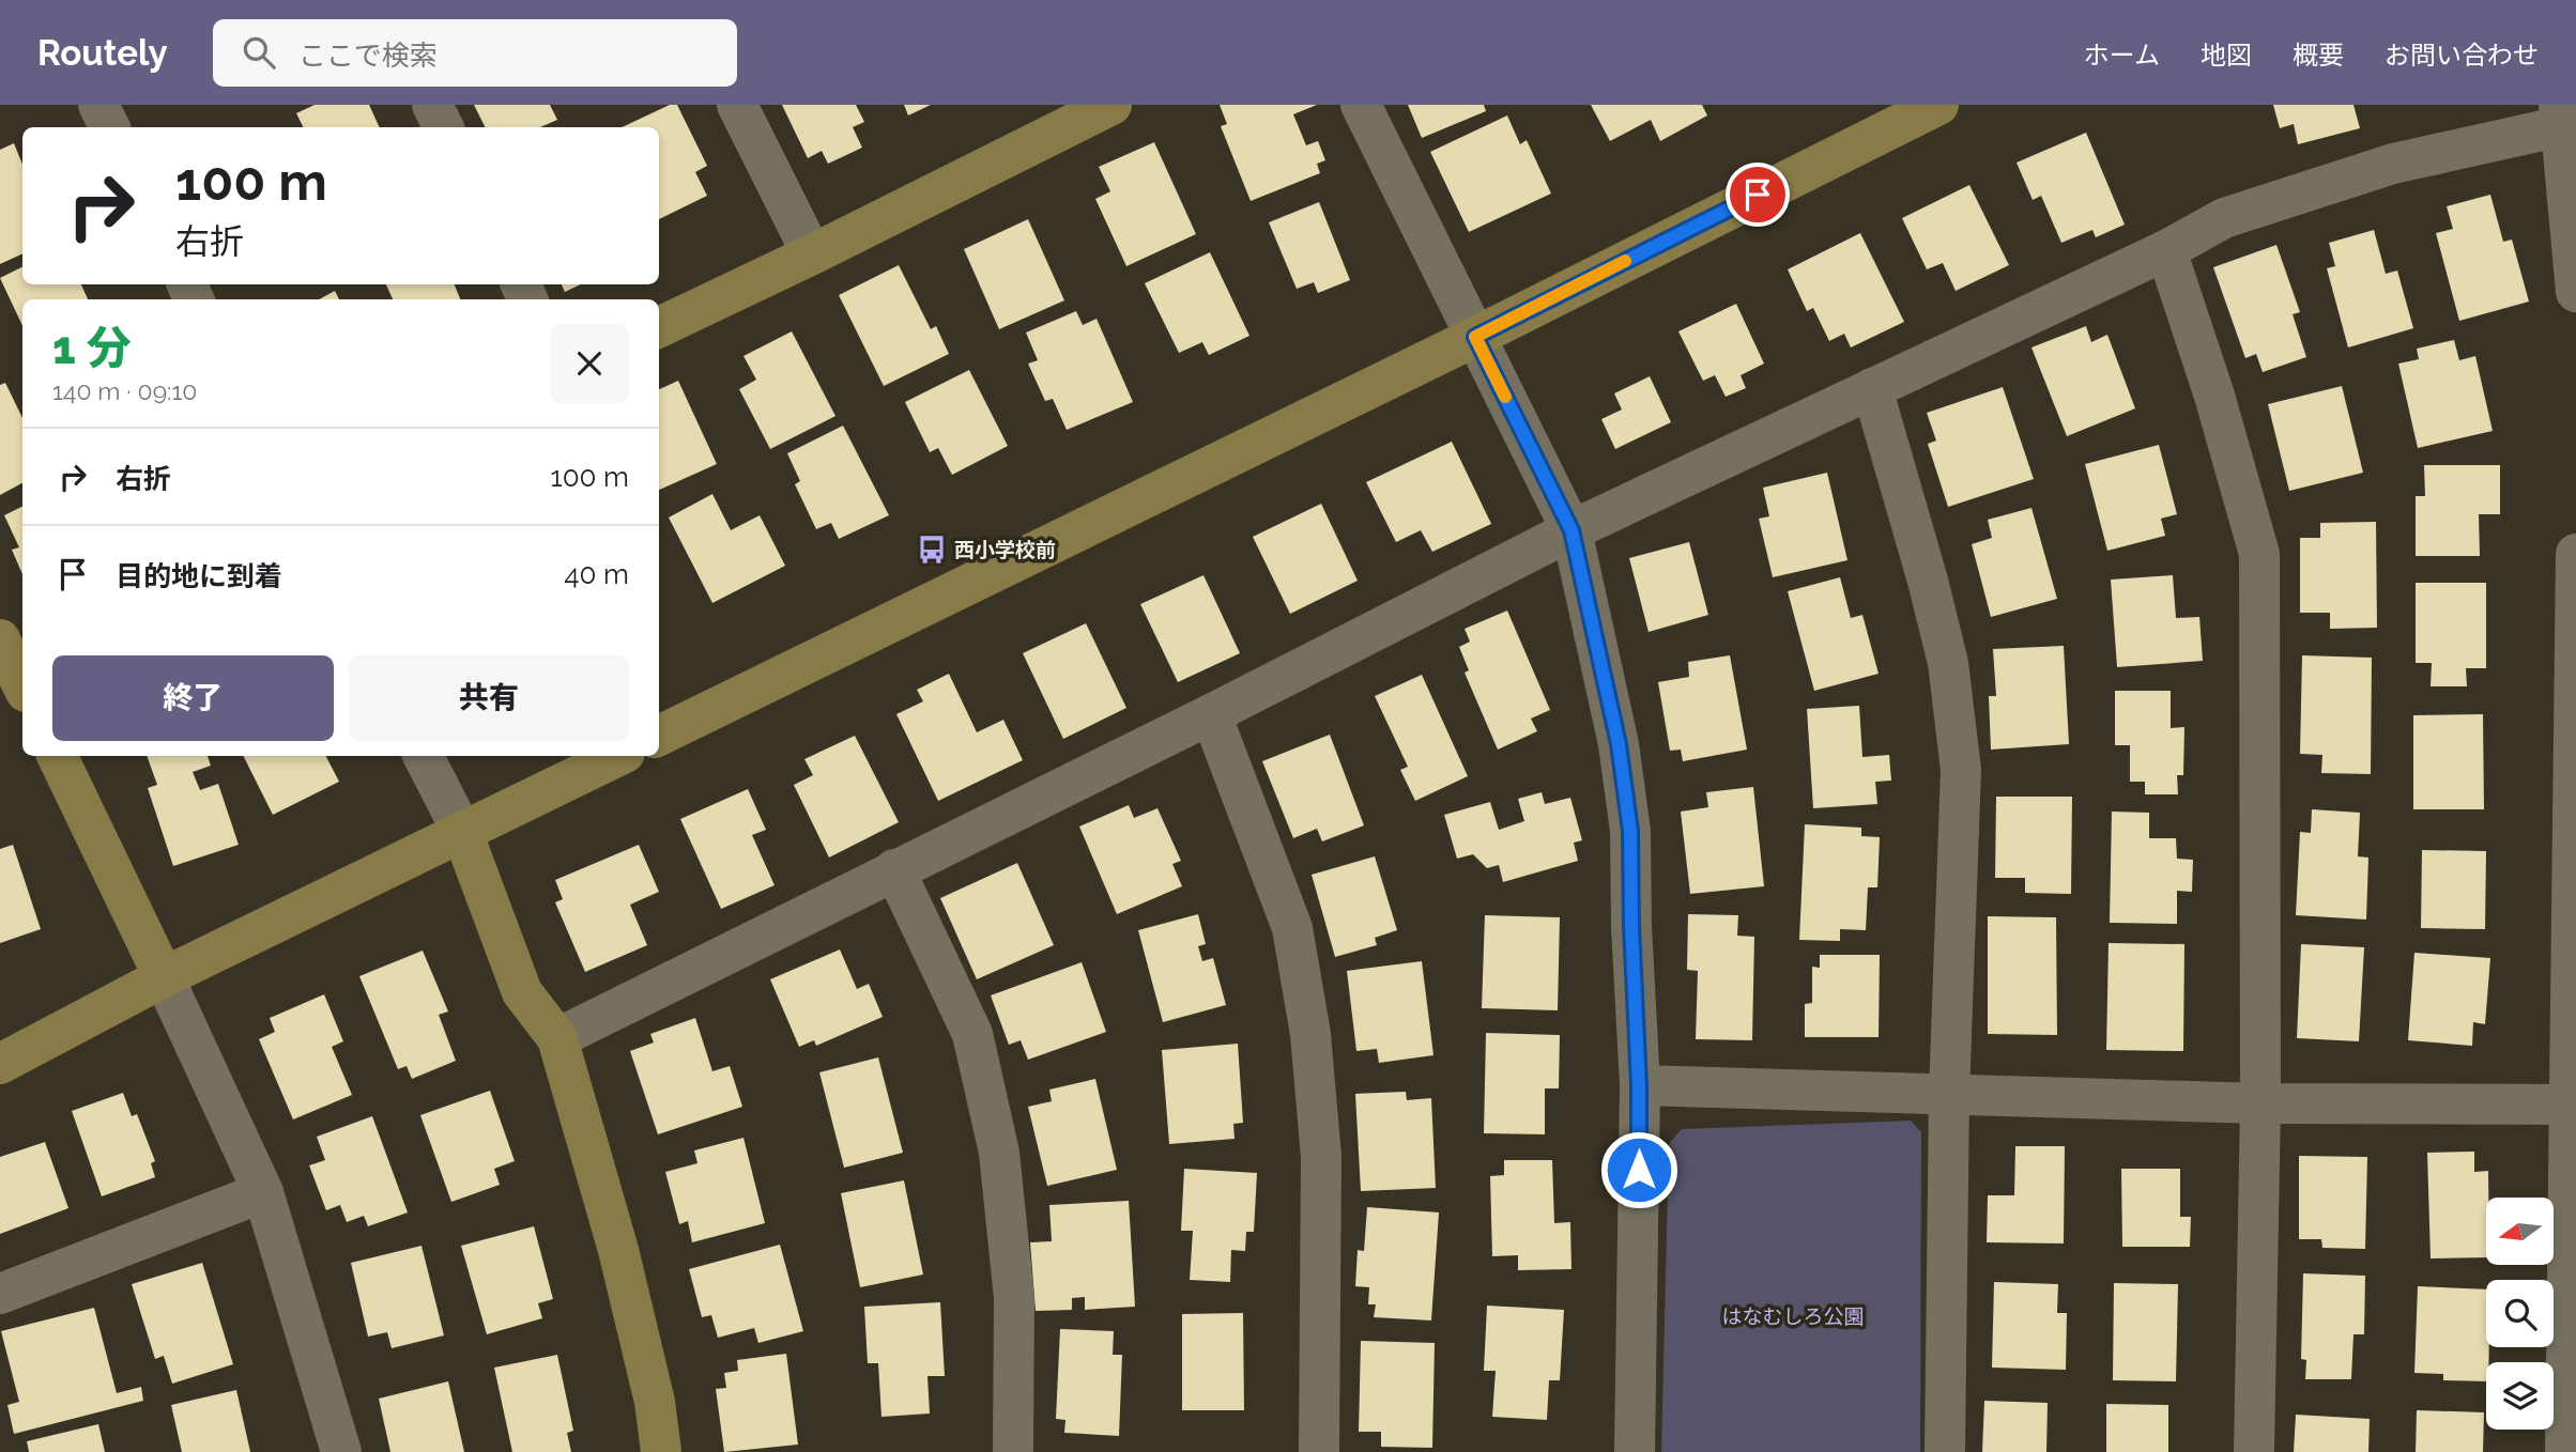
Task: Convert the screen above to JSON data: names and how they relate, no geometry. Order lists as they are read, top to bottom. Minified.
{"parks":["はなむしろ公園"],"places":{"bus stop":["西小学校前"]},"north":"left","page":{"header":"Routely","search":"ここで検索","nav":["ホーム","地図","概要","お問い合わせ"],"turn":["100 m","右折"],"heading":["1 分","140 m · 09:10"],"list":[{"name":"右折","value":"100 m"},{"name":"目的地に到着","value":"40 m"}],"buttons":["終了","共有"]}}
